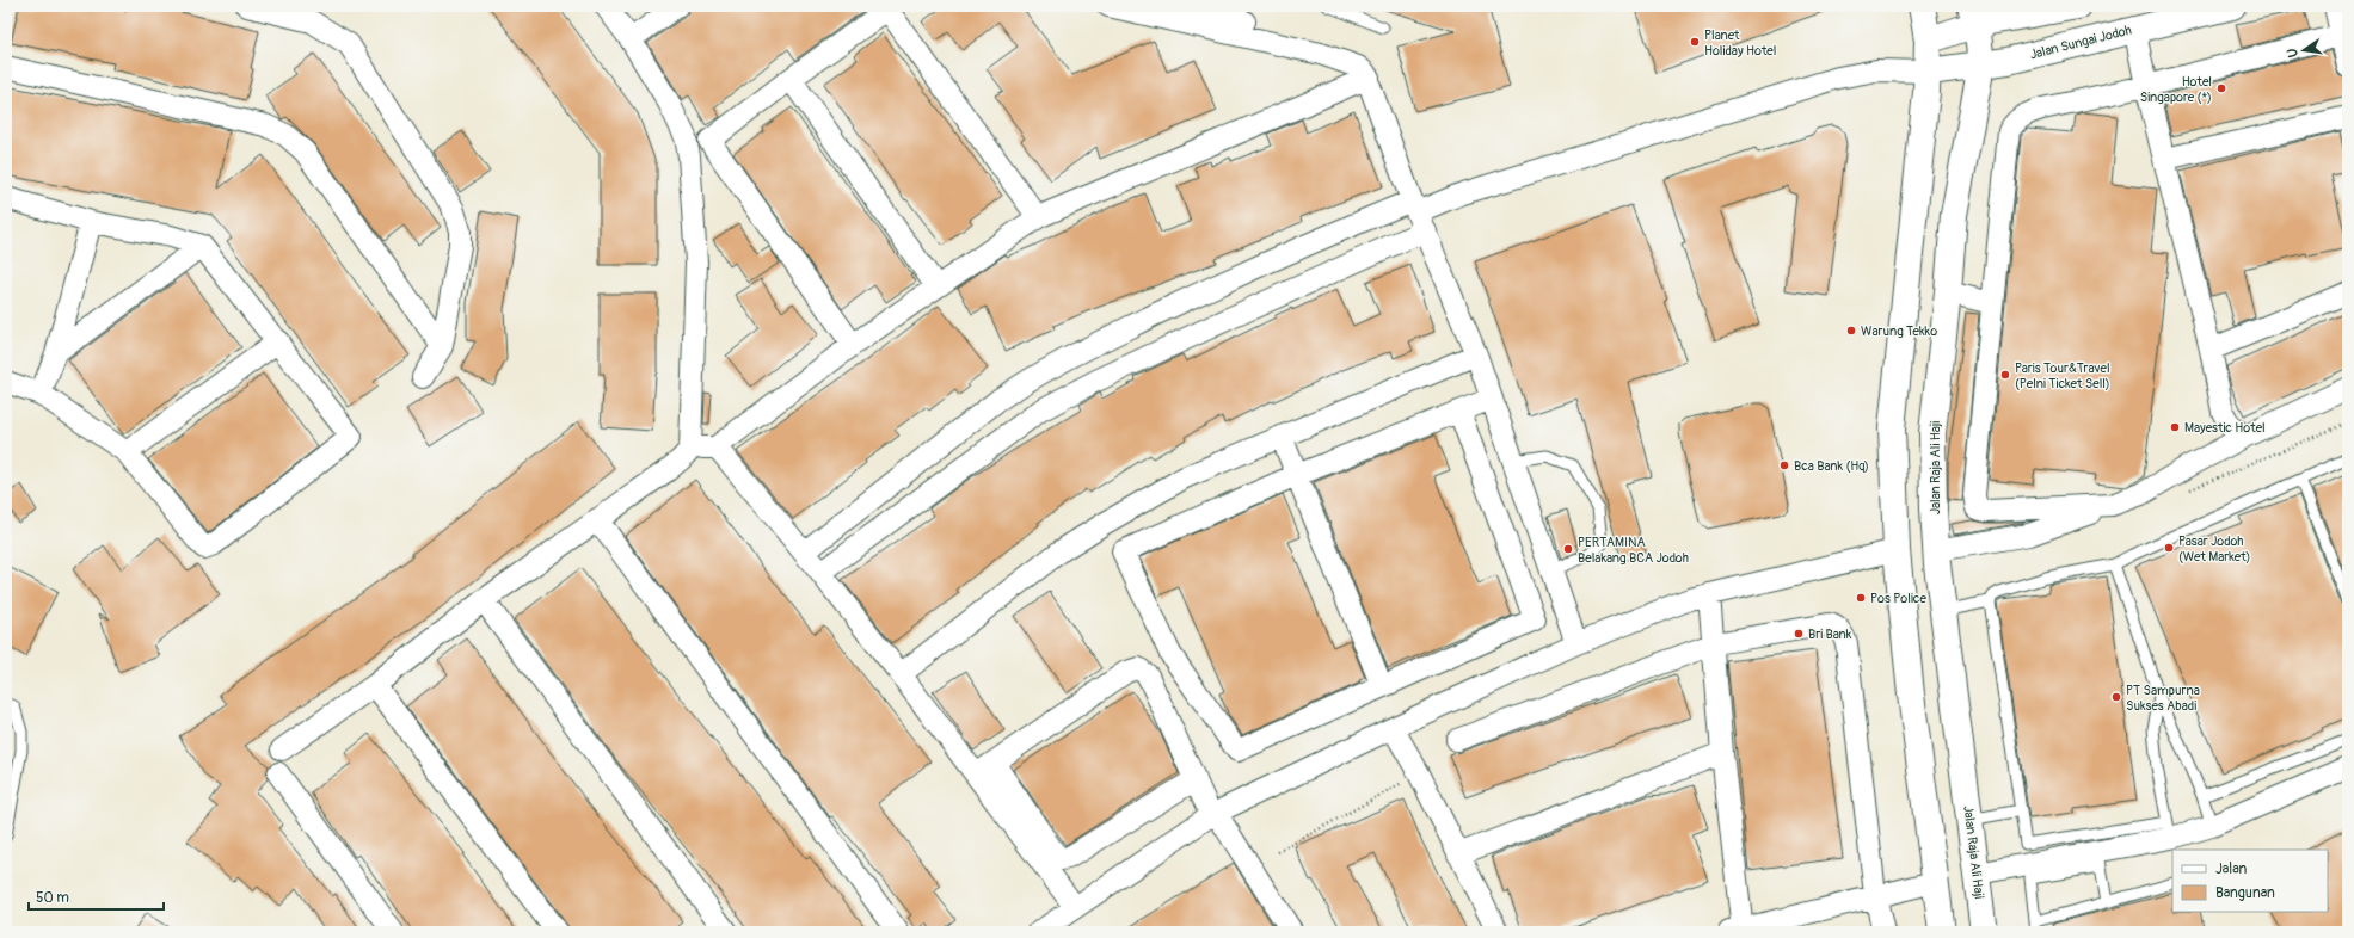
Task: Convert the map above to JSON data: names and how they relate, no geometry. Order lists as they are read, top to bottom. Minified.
{"streets":{"main road":["Jalan Sungai Jodoh","Jalan Raja Ali Haji"]},"crossings":[["Jalan Sungai Jodoh","Jalan Raja Ali Haji"]],"places":["Planet Holiday Hotel","Hotel Singapore (*)","Warung Tekko","Paris Tour&Travel (Pelni Ticket Sell)","Mayestic Hotel","Bca Bank (Hq)","Pasar Jodoh (Wet Market)","PERTAMINA Belakang BCA Jodoh","Pos Police","Bri Bank","PT Sampurna Sukses Abadi"],"legend":["Jalan","Bangunan"],"scale_bar":"50 m","north":"left"}
